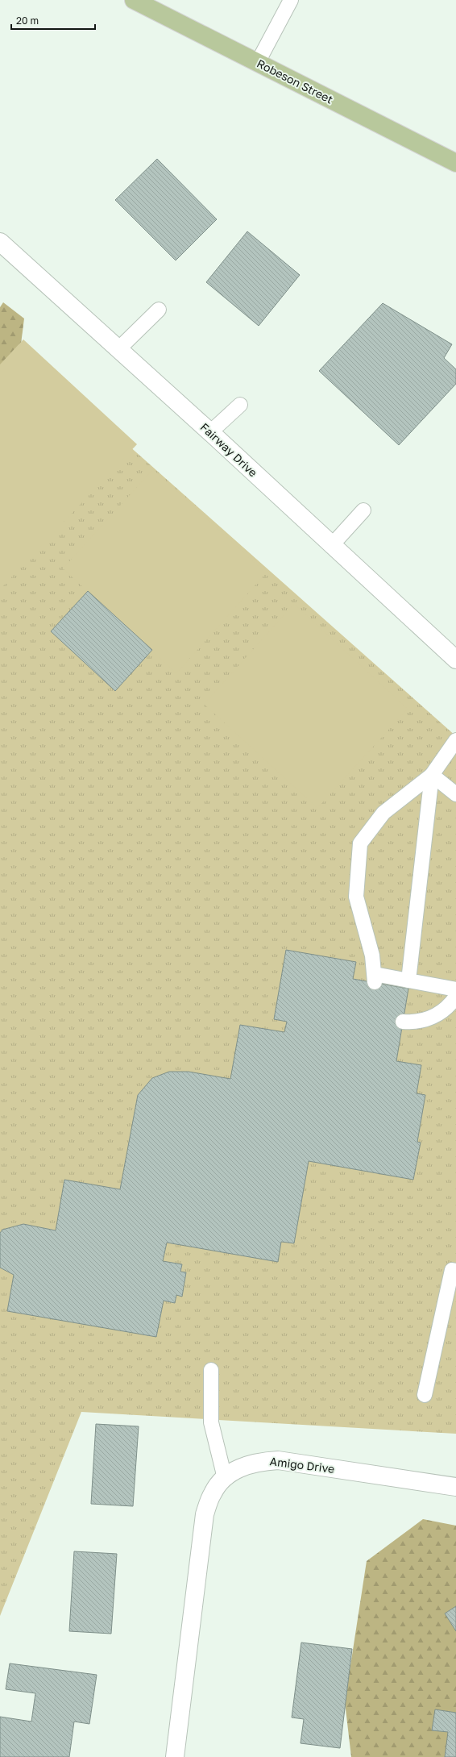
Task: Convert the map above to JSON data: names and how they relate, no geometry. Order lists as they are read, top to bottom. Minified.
{"streets":{"main road":["Robeson Street"],"street":["Fairway Drive","Amigo Drive"]},"scale_bar":"20 m"}
